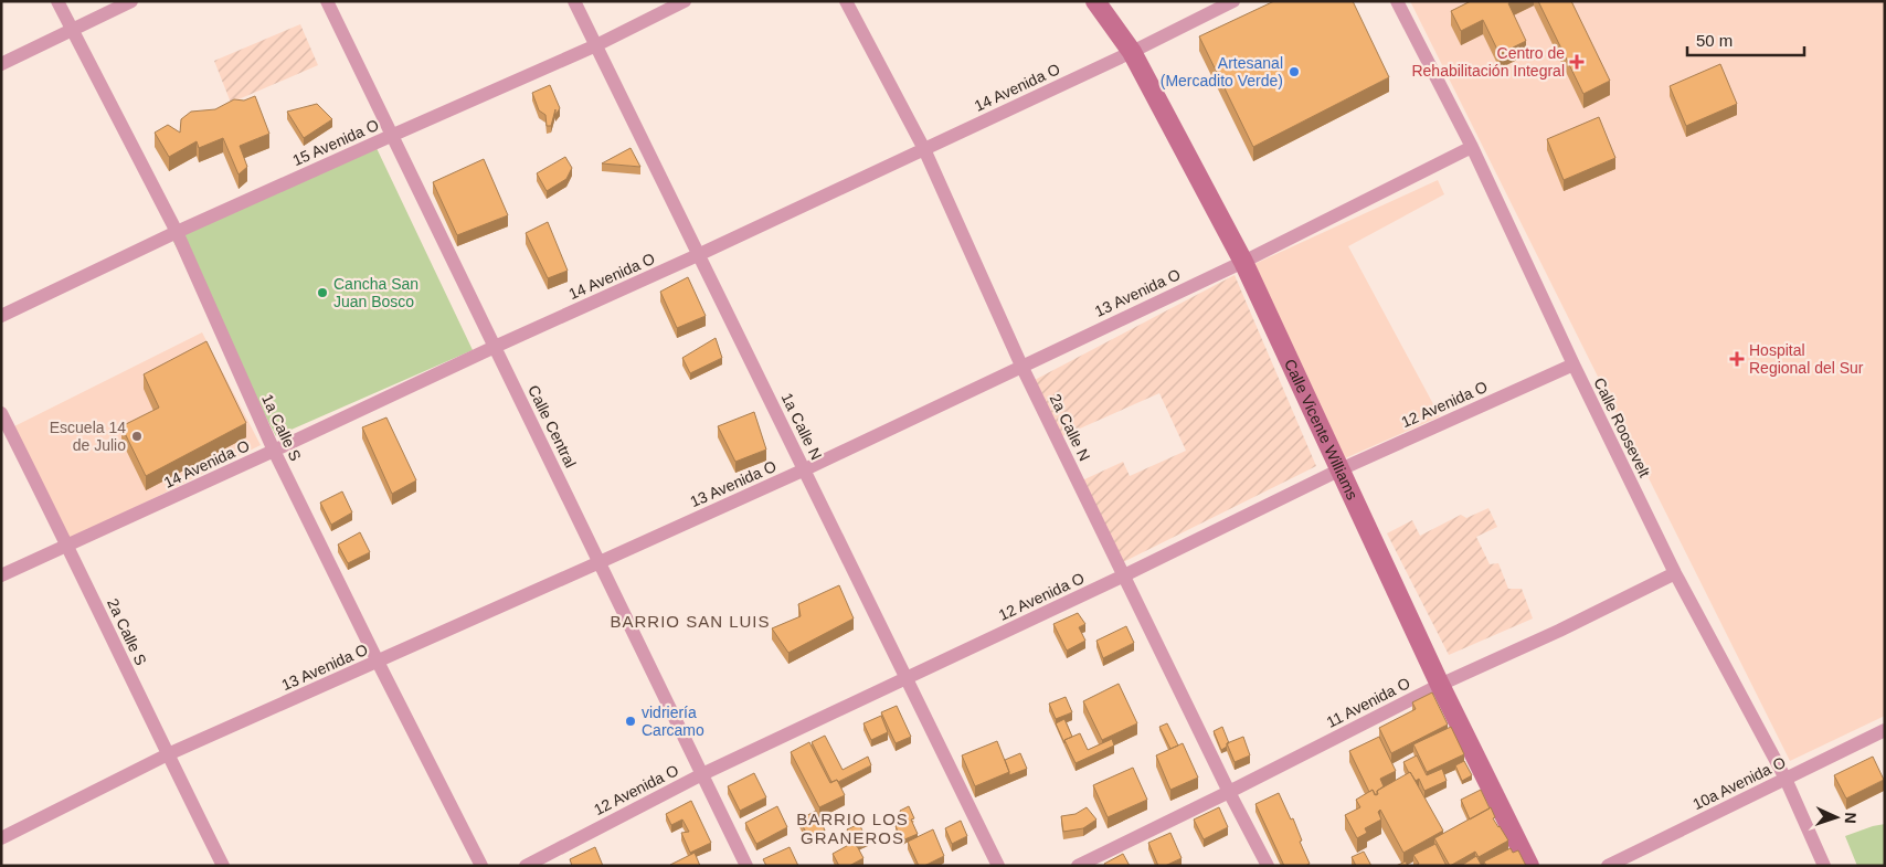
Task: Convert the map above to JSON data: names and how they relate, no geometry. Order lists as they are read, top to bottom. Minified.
{"streets":{"main road":["Calle Vicente Williams"],"street":["14 Avenida O","15 Avenida O","13 Avenida O","12 Avenida O","Calle Central","1a Calle N","1a Calle S","2a Calle N","Calle Roosevelt","2a Calle S","11 Avenida O","10a Avenida O"]},"crossings":[["14 Avenida O","Calle Central"],["14 Avenida O","1a Calle N"],["14 Avenida O","1a Calle S"],["14 Avenida O","2a Calle N"],["14 Avenida O","Calle Vicente Williams"],["14 Avenida O","2a Calle S"],["15 Avenida O","Calle Central"],["15 Avenida O","1a Calle N"],["15 Avenida O","1a Calle S"],["13 Avenida O","Calle Central"],["13 Avenida O","1a Calle N"],["13 Avenida O","1a Calle S"],["13 Avenida O","2a Calle N"],["13 Avenida O","Calle Roosevelt"],["13 Avenida O","Calle Vicente Williams"],["13 Avenida O","2a Calle S"],["12 Avenida O","Calle Central"],["12 Avenida O","1a Calle N"],["12 Avenida O","2a Calle N"],["12 Avenida O","Calle Roosevelt"],["12 Avenida O","Calle Vicente Williams"],["2a Calle N","11 Avenida O"],["Calle Roosevelt","11 Avenida O"],["Calle Roosevelt","10a Avenida O"],["Calle Vicente Williams","11 Avenida O"]],"districts":["BARRIO SAN LUIS","BARRIO LOS GRANEROS"],"places":{"health":["Centro de Rehabilitación Integral","Hospital Regional del Sur"],"other":["Artesanal (Mercadito Verde)","Cancha San Juan Bosco","Escuela 14 de Julio","vidriería Carcamo"]},"scale_bar":"50 m","north":"right"}
